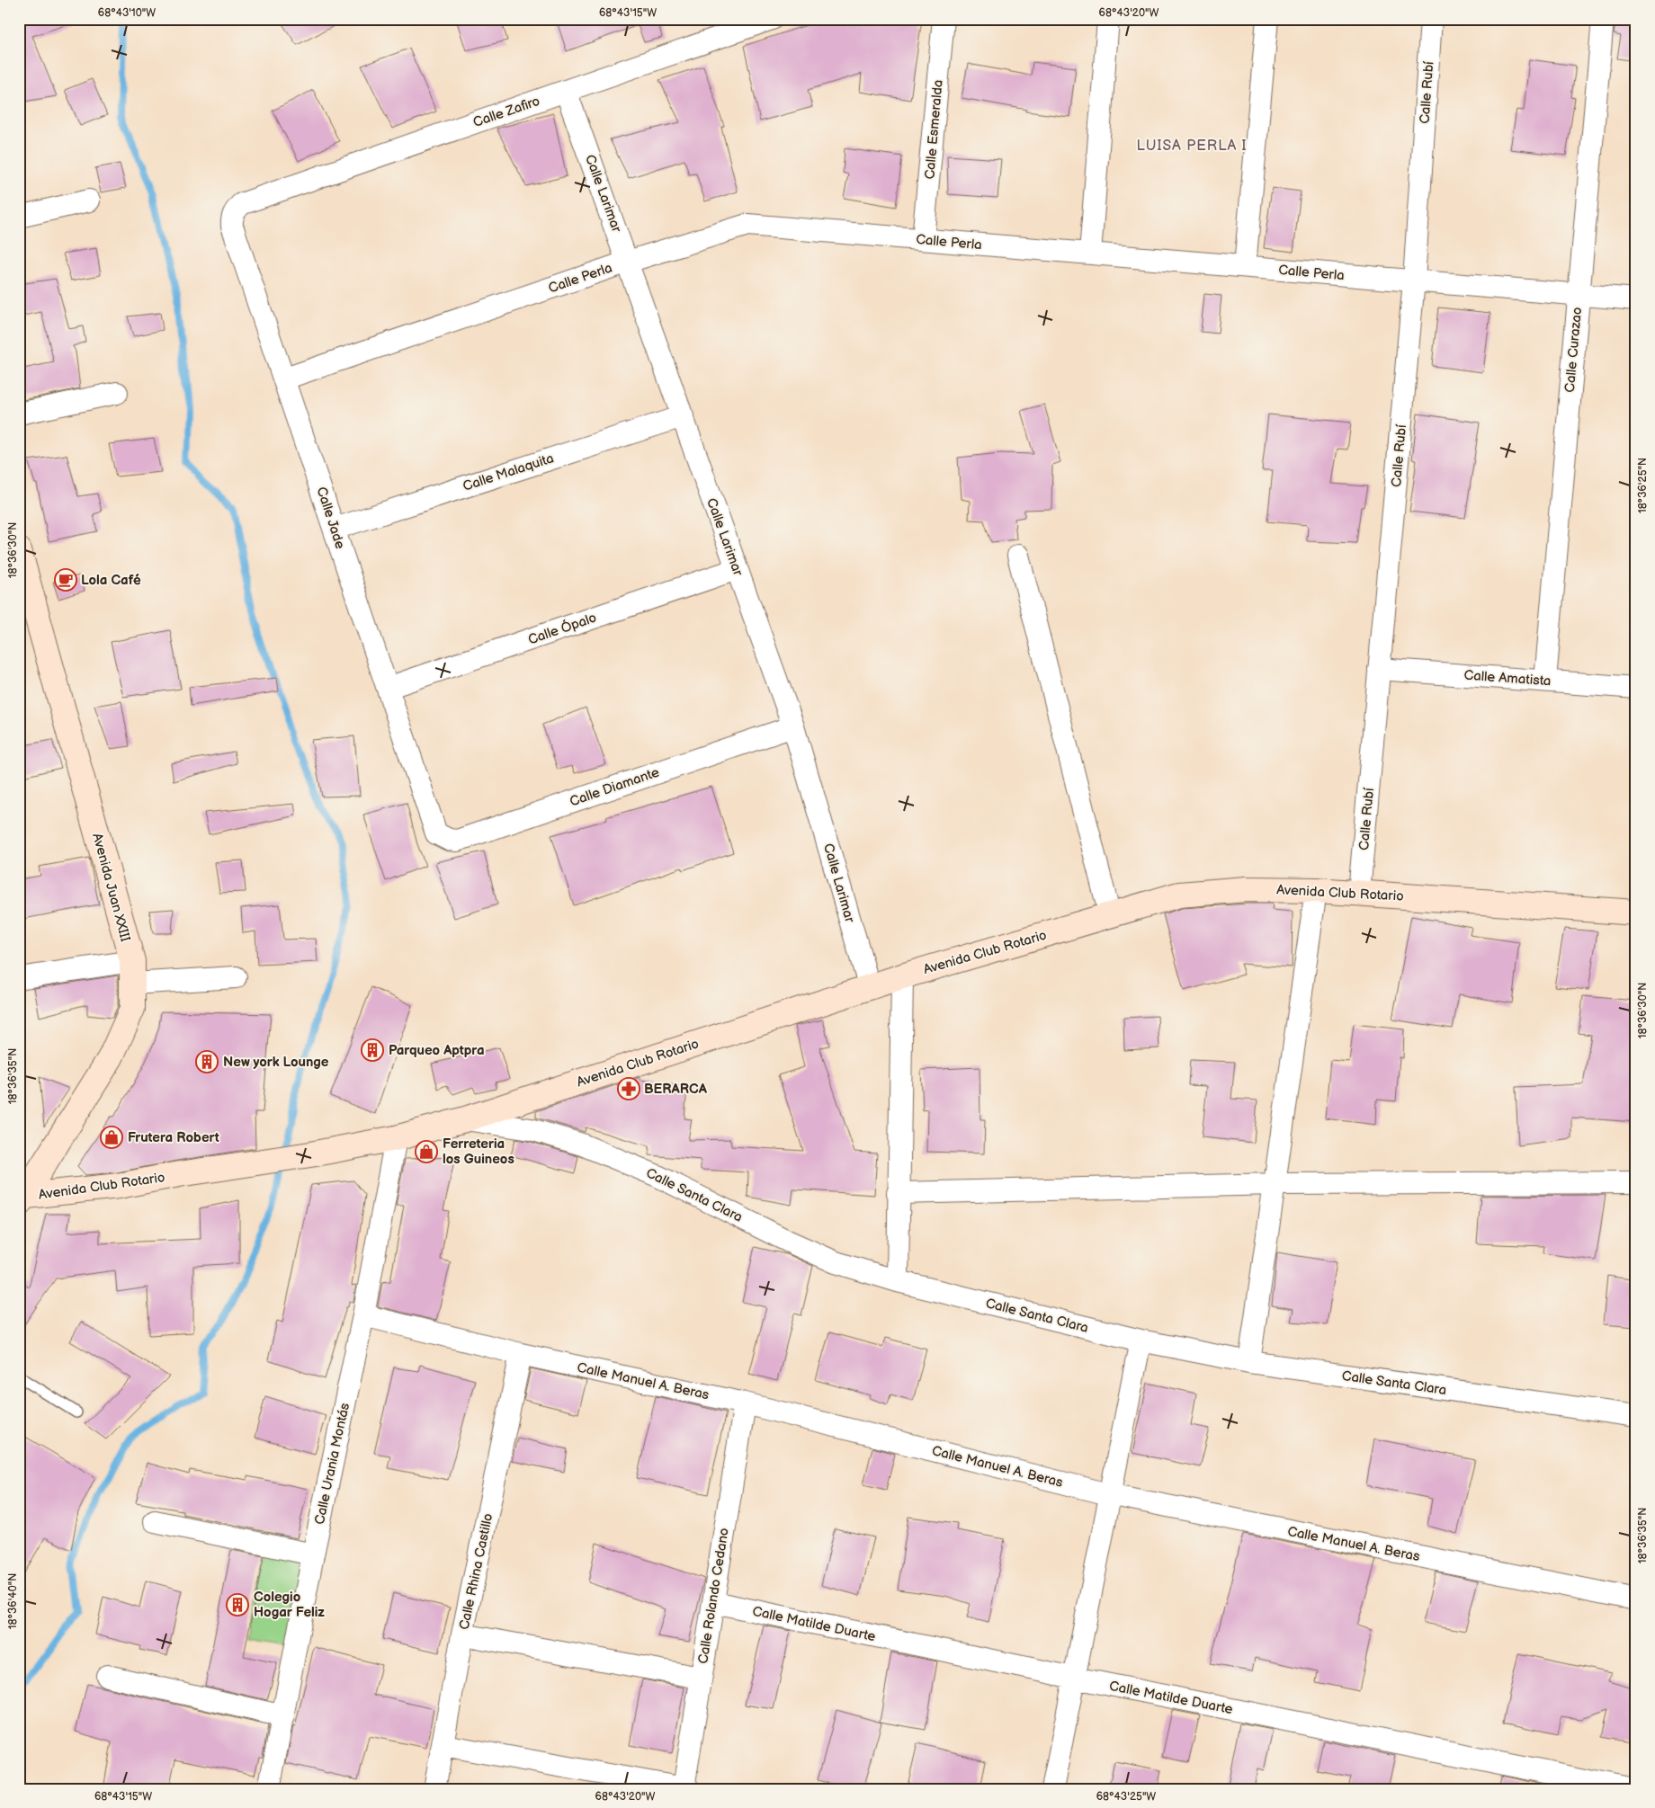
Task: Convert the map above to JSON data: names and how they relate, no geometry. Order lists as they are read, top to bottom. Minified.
{"streets":{"main road":["Avenida Juan XXIII","Avenida Club Rotario"],"street":["Calle Rubí","Calle Zafiro","Calle Esmeralda","Calle Larimar","Calle Perla","Calle Curazao","Calle Malaquita","Calle Jade","Calle Ópalo","Calle Amatista","Calle Diamante","Calle Santa Clara","Calle Manuel A. Beras","Calle Urania Montás","Calle Rhina Castillo","Calle Rolando Cedano","Calle Matilde Duarte"]},"crossings":[["Calle Rubí","Calle Perla"],["Calle Rubí","Calle Amatista"],["Calle Rubí","Avenida Club Rotario"],["Calle Zafiro","Calle Larimar"],["Calle Zafiro","Calle Jade"],["Calle Esmeralda","Calle Perla"],["Calle Larimar","Calle Perla"],["Calle Larimar","Calle Malaquita"],["Calle Larimar","Calle Ópalo"],["Calle Larimar","Calle Diamante"],["Calle Larimar","Avenida Club Rotario"],["Calle Perla","Calle Curazao"],["Calle Perla","Calle Jade"],["Calle Curazao","Calle Amatista"],["Calle Malaquita","Calle Jade"],["Calle Jade","Calle Ópalo"],["Calle Jade","Calle Diamante"],["Avenida Juan XXIII","Avenida Club Rotario"],["Avenida Club Rotario","Calle Santa Clara"],["Avenida Club Rotario","Calle Urania Montás"],["Calle Manuel A. Beras","Calle Urania Montás"],["Calle Manuel A. Beras","Calle Rhina Castillo"],["Calle Manuel A. Beras","Calle Rolando Cedano"],["Calle Rolando Cedano","Calle Matilde Duarte"]],"districts":["LUISA PERLA I"],"places":{"cafe":["Lola Café"],"building":["Parqueo Aptpra","New york Lounge","Colegio Hogar Feliz"],"pharmacy":["BERARCA"],"shop":["Frutera Robert","Ferreteria los Guineos"]},"coordinates":["68°43'10\"W","68°43'15\"W","68°43'20\"W","18°36'25\"N","18°36'30\"N","18°36'35\"N","18°36'40\"N","68°43'25\"W"]}
